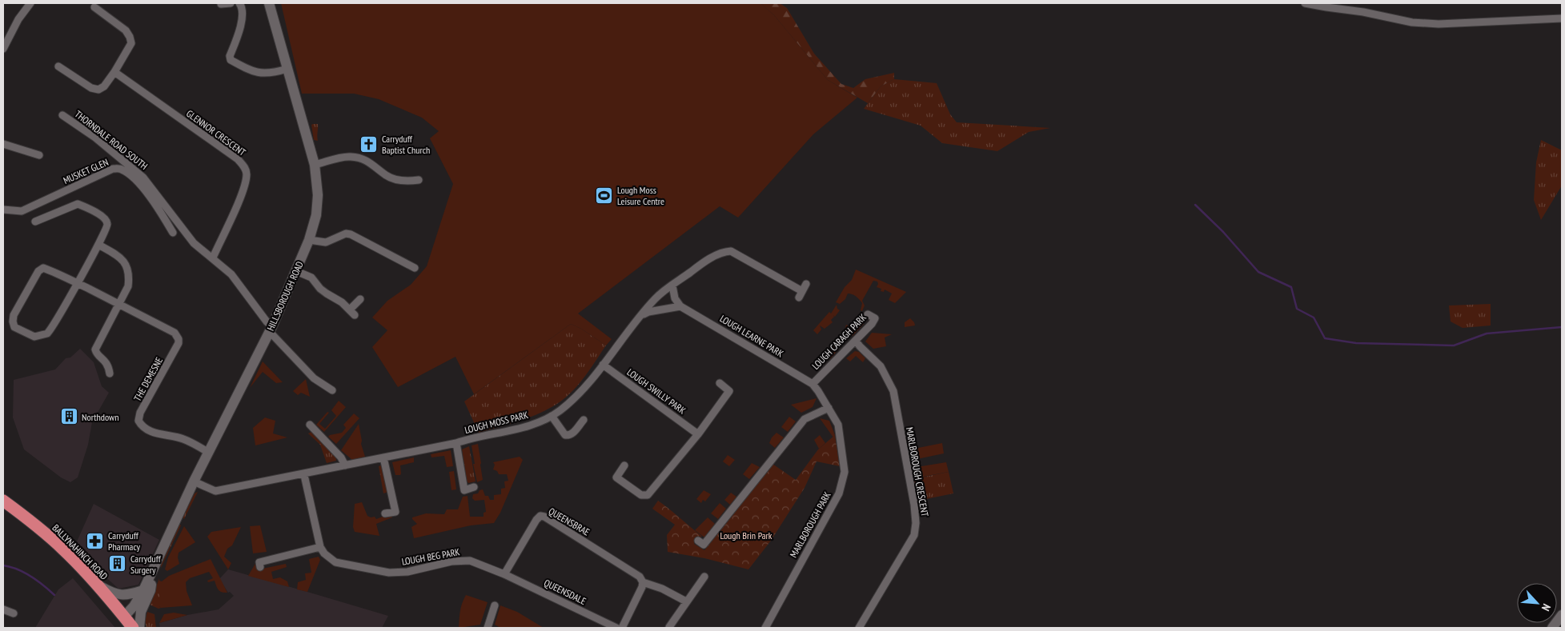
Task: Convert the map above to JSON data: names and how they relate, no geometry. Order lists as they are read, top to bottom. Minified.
{"streets":{"highway":["BALLYNAHINCH ROAD"],"main road":["HILLSBOROUGH ROAD"],"street":["GLENNOR CRESCENT","THORNDALE ROAD SOUTH","MUSKET GLEN","LOUGH LEARNE PARK","LOUGH CARAGH PARK","THE DEMESNE","LOUGH SWILLY PARK","LOUGH MOSS PARK","MARLBOROUGH CRESCENT","QUEENSBRAE","MARLBOROUGH PARK","LOUGH BEG PARK","QUEENSDALE"]},"crossings":[["GLENNOR CRESCENT","THORNDALE ROAD SOUTH"],["THORNDALE ROAD SOUTH","HILLSBOROUGH ROAD"],["HILLSBOROUGH ROAD","THE DEMESNE"],["HILLSBOROUGH ROAD","LOUGH MOSS PARK"],["HILLSBOROUGH ROAD","BALLYNAHINCH ROAD"],["LOUGH LEARNE PARK","LOUGH CARAGH PARK"],["LOUGH LEARNE PARK","MARLBOROUGH PARK"],["LOUGH CARAGH PARK","MARLBOROUGH CRESCENT"],["LOUGH CARAGH PARK","MARLBOROUGH PARK"],["LOUGH SWILLY PARK","LOUGH MOSS PARK"],["QUEENSBRAE","LOUGH BEG PARK"],["QUEENSBRAE","QUEENSDALE"],["LOUGH BEG PARK","QUEENSDALE"]],"parks":["Lough Brin Park"],"places":{"church":["Carryduff Baptist Church"],"sports":["Lough Moss Leisure Centre"],"building":["Northdown","Carryduff Surgery"],"pharmacy":["Carryduff Pharmacy"]},"north":"bottom right"}
